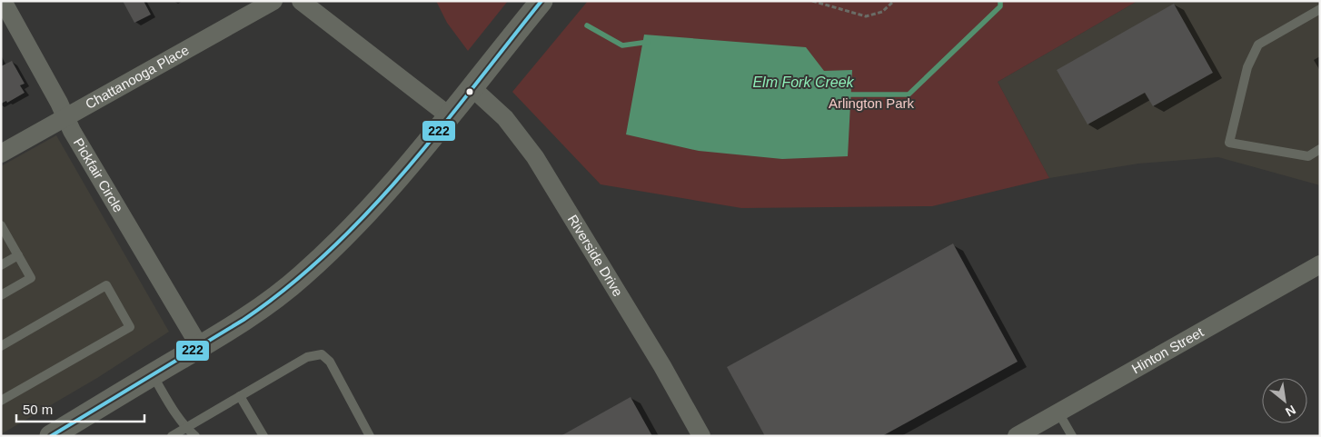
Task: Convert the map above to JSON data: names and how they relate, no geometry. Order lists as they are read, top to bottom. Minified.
{"streets":{"street":["Chattanooga Place","Pickfair Circle","Riverside Drive","Hinton Street"]},"crossings":[["Chattanooga Place","Pickfair Circle"]],"water":["Elm Fork Creek"],"parks":["Arlington Park"],"lines":["transit line 222"],"scale_bar":"50 m","north":"bottom right"}
